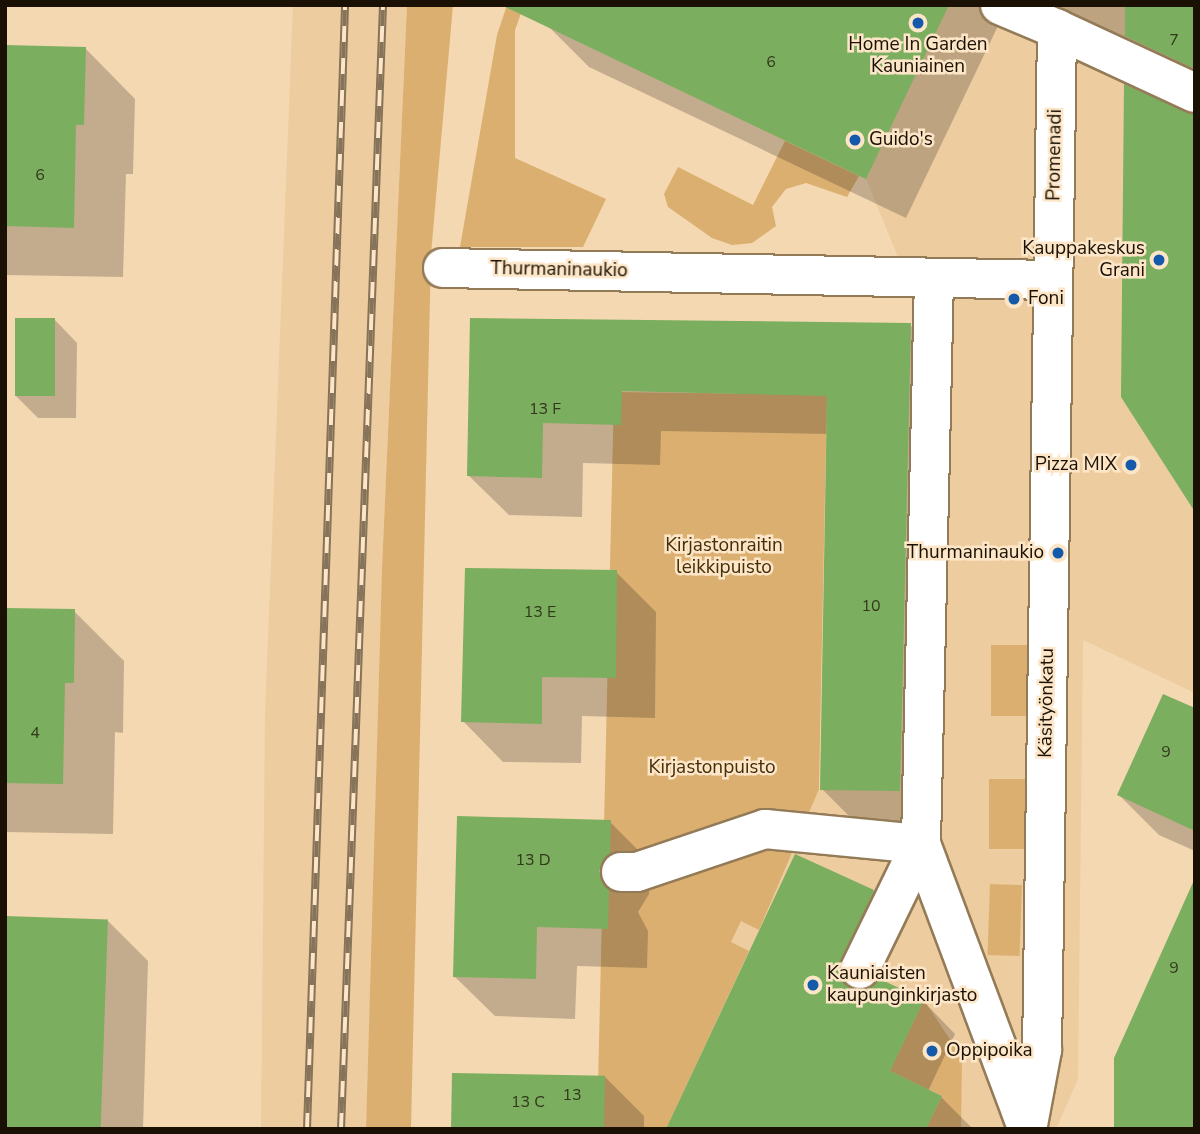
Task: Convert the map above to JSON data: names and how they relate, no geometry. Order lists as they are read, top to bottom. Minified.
{"streets":{"street":["Promenadi","Thurmaninaukio","Käsityönkatu"]},"crossings":[["Promenadi","Thurmaninaukio"],["Promenadi","Käsityönkatu"],["Thurmaninaukio","Käsityönkatu"]],"parks":["Kirjastonraitin leikkipuisto","Kirjastonpuisto"],"places":["Home In Garden Kauniainen","Guido's","Kauppakeskus Grani","Foni","Pizza MIX","Thurmaninaukio","Kauniaisten kaupunginkirjasto","Oppipoika"],"house_numbers":["7","6","6","13 F","10","13 E","4","9","13 D","9","13","13 C"]}
